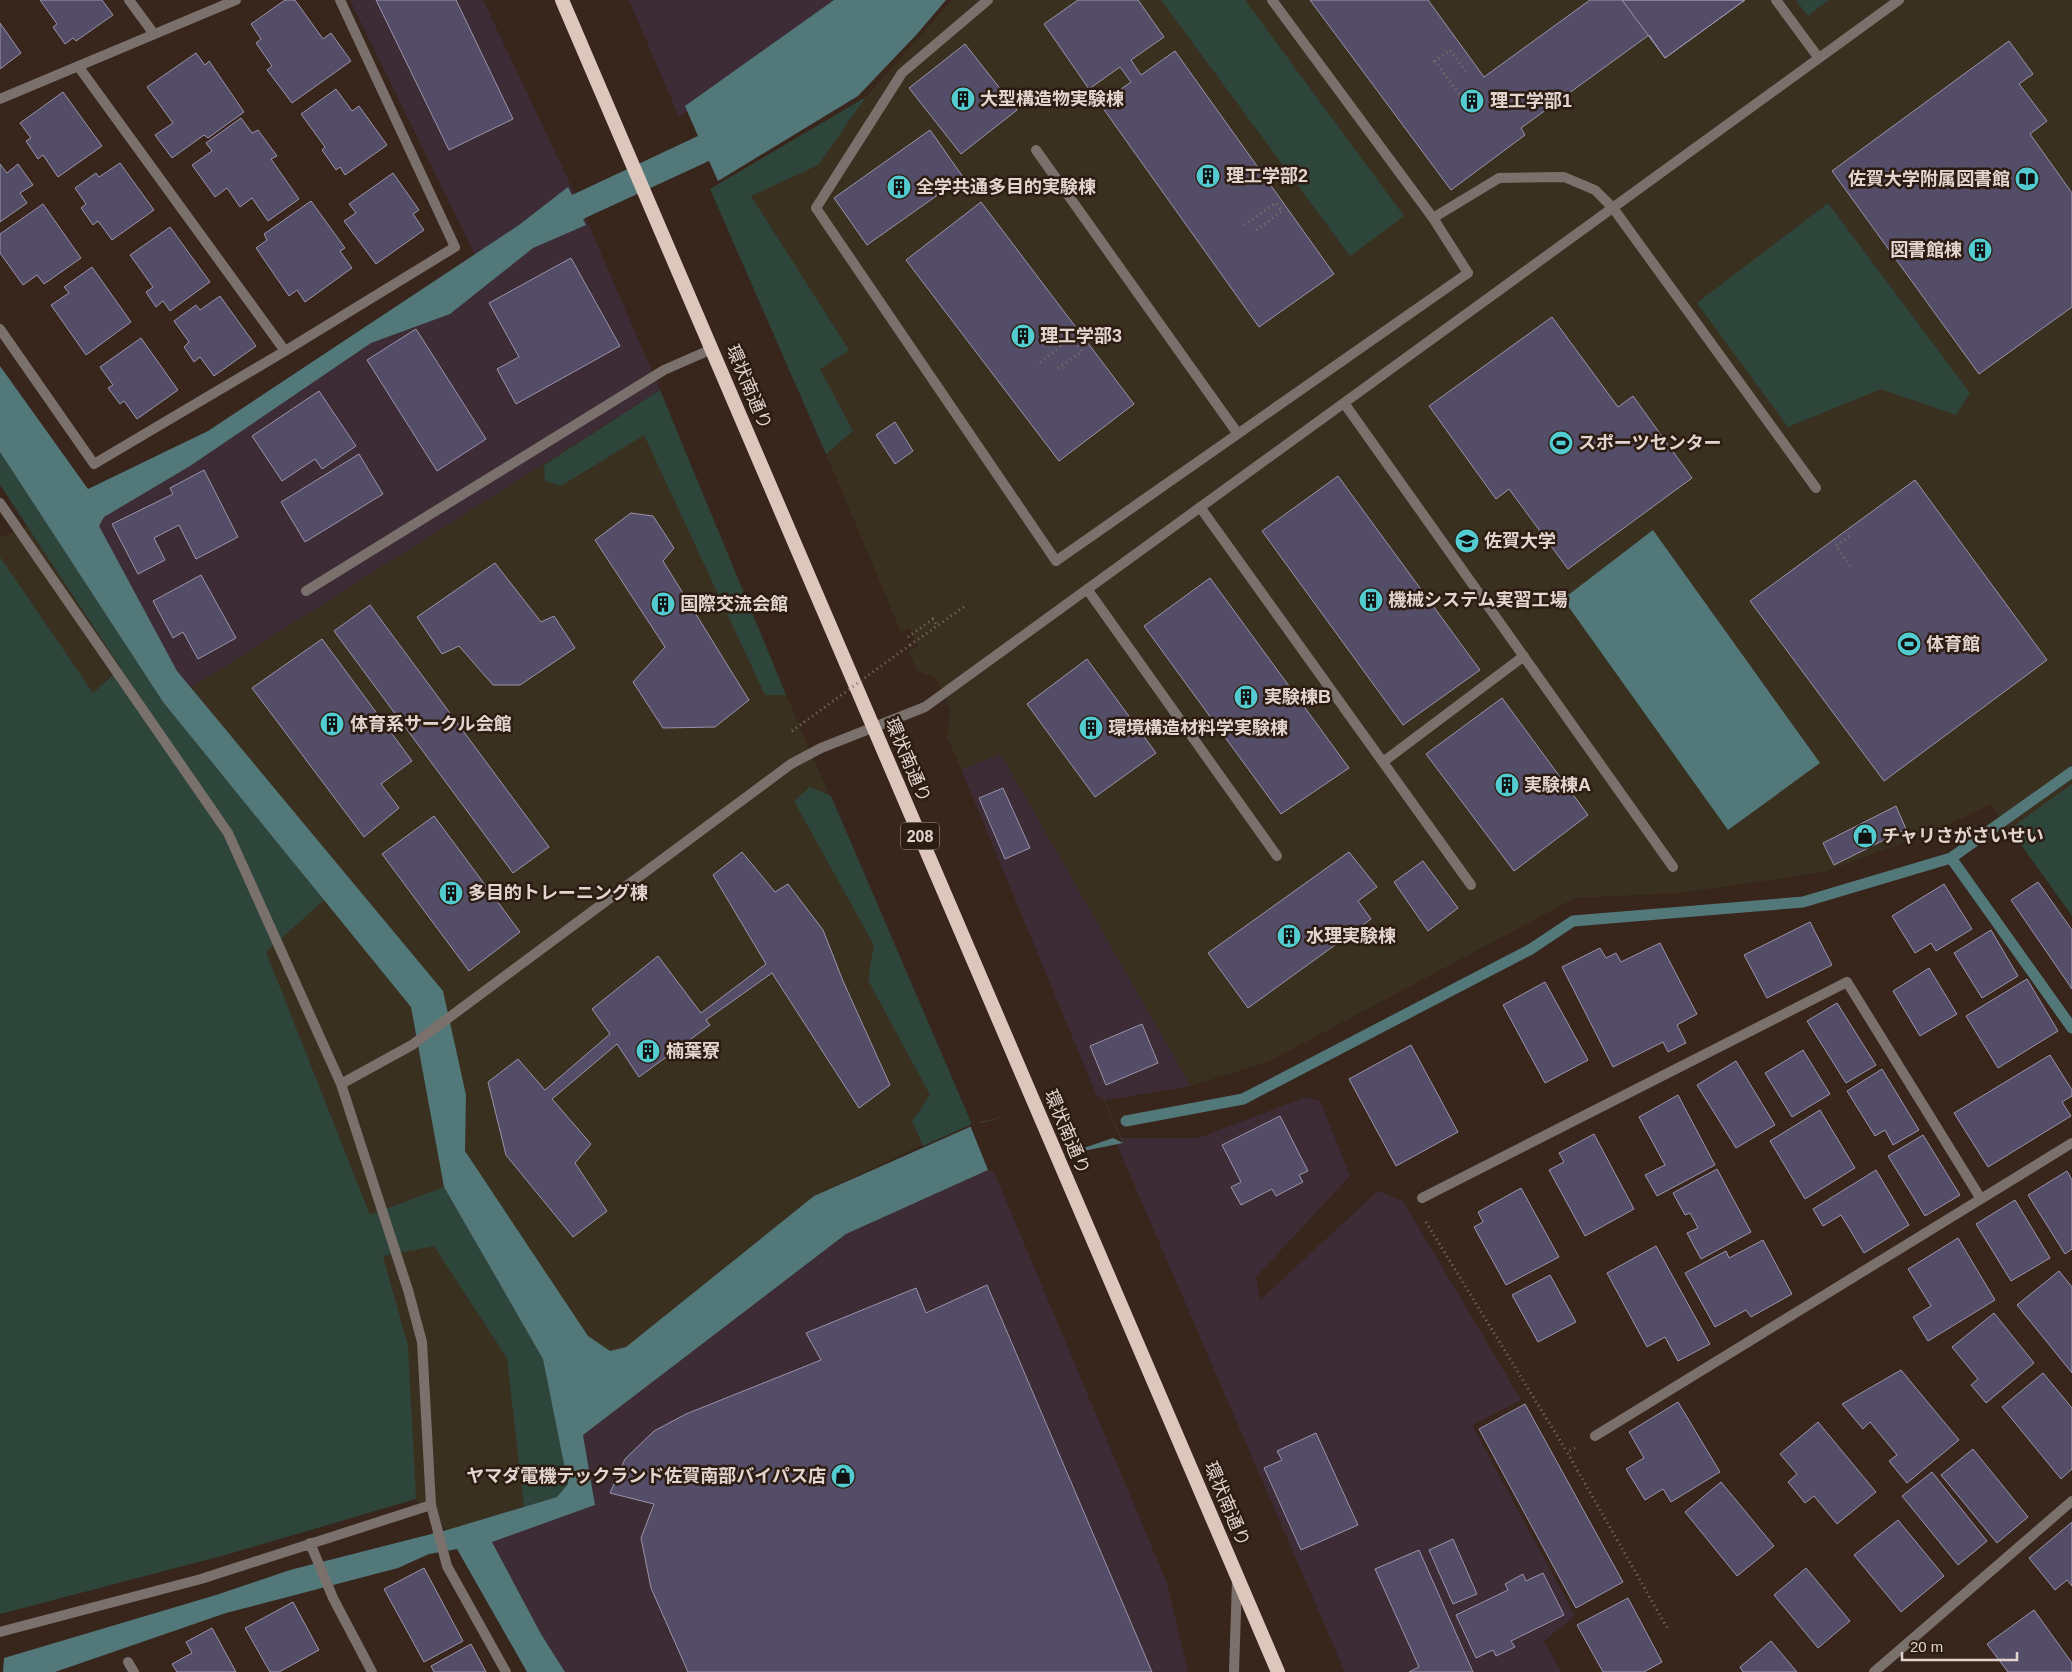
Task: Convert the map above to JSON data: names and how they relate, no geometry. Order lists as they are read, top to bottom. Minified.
{"streets":{"highway":["環状南通り","208"]},"places":{"building":["大型構造物実験棟","理工学部1","理工学部2","全学共通多目的実験棟","図書館棟","理工学部3","機械システム実習工場","国際交流会館","実験棟B","体育系サークル会館","環境構造材料学実験棟","実験棟A","多目的トレーニング棟","水理実験棟","楠葉寮"],"library":["佐賀大学附属図書館"],"sports":["スポーツセンター","体育館"],"school or university":["佐賀大学"],"shop":["チャリさがさいせい","ヤマダ電機テックランド佐賀南部バイパス店"]},"scale_bar":"20 m"}
